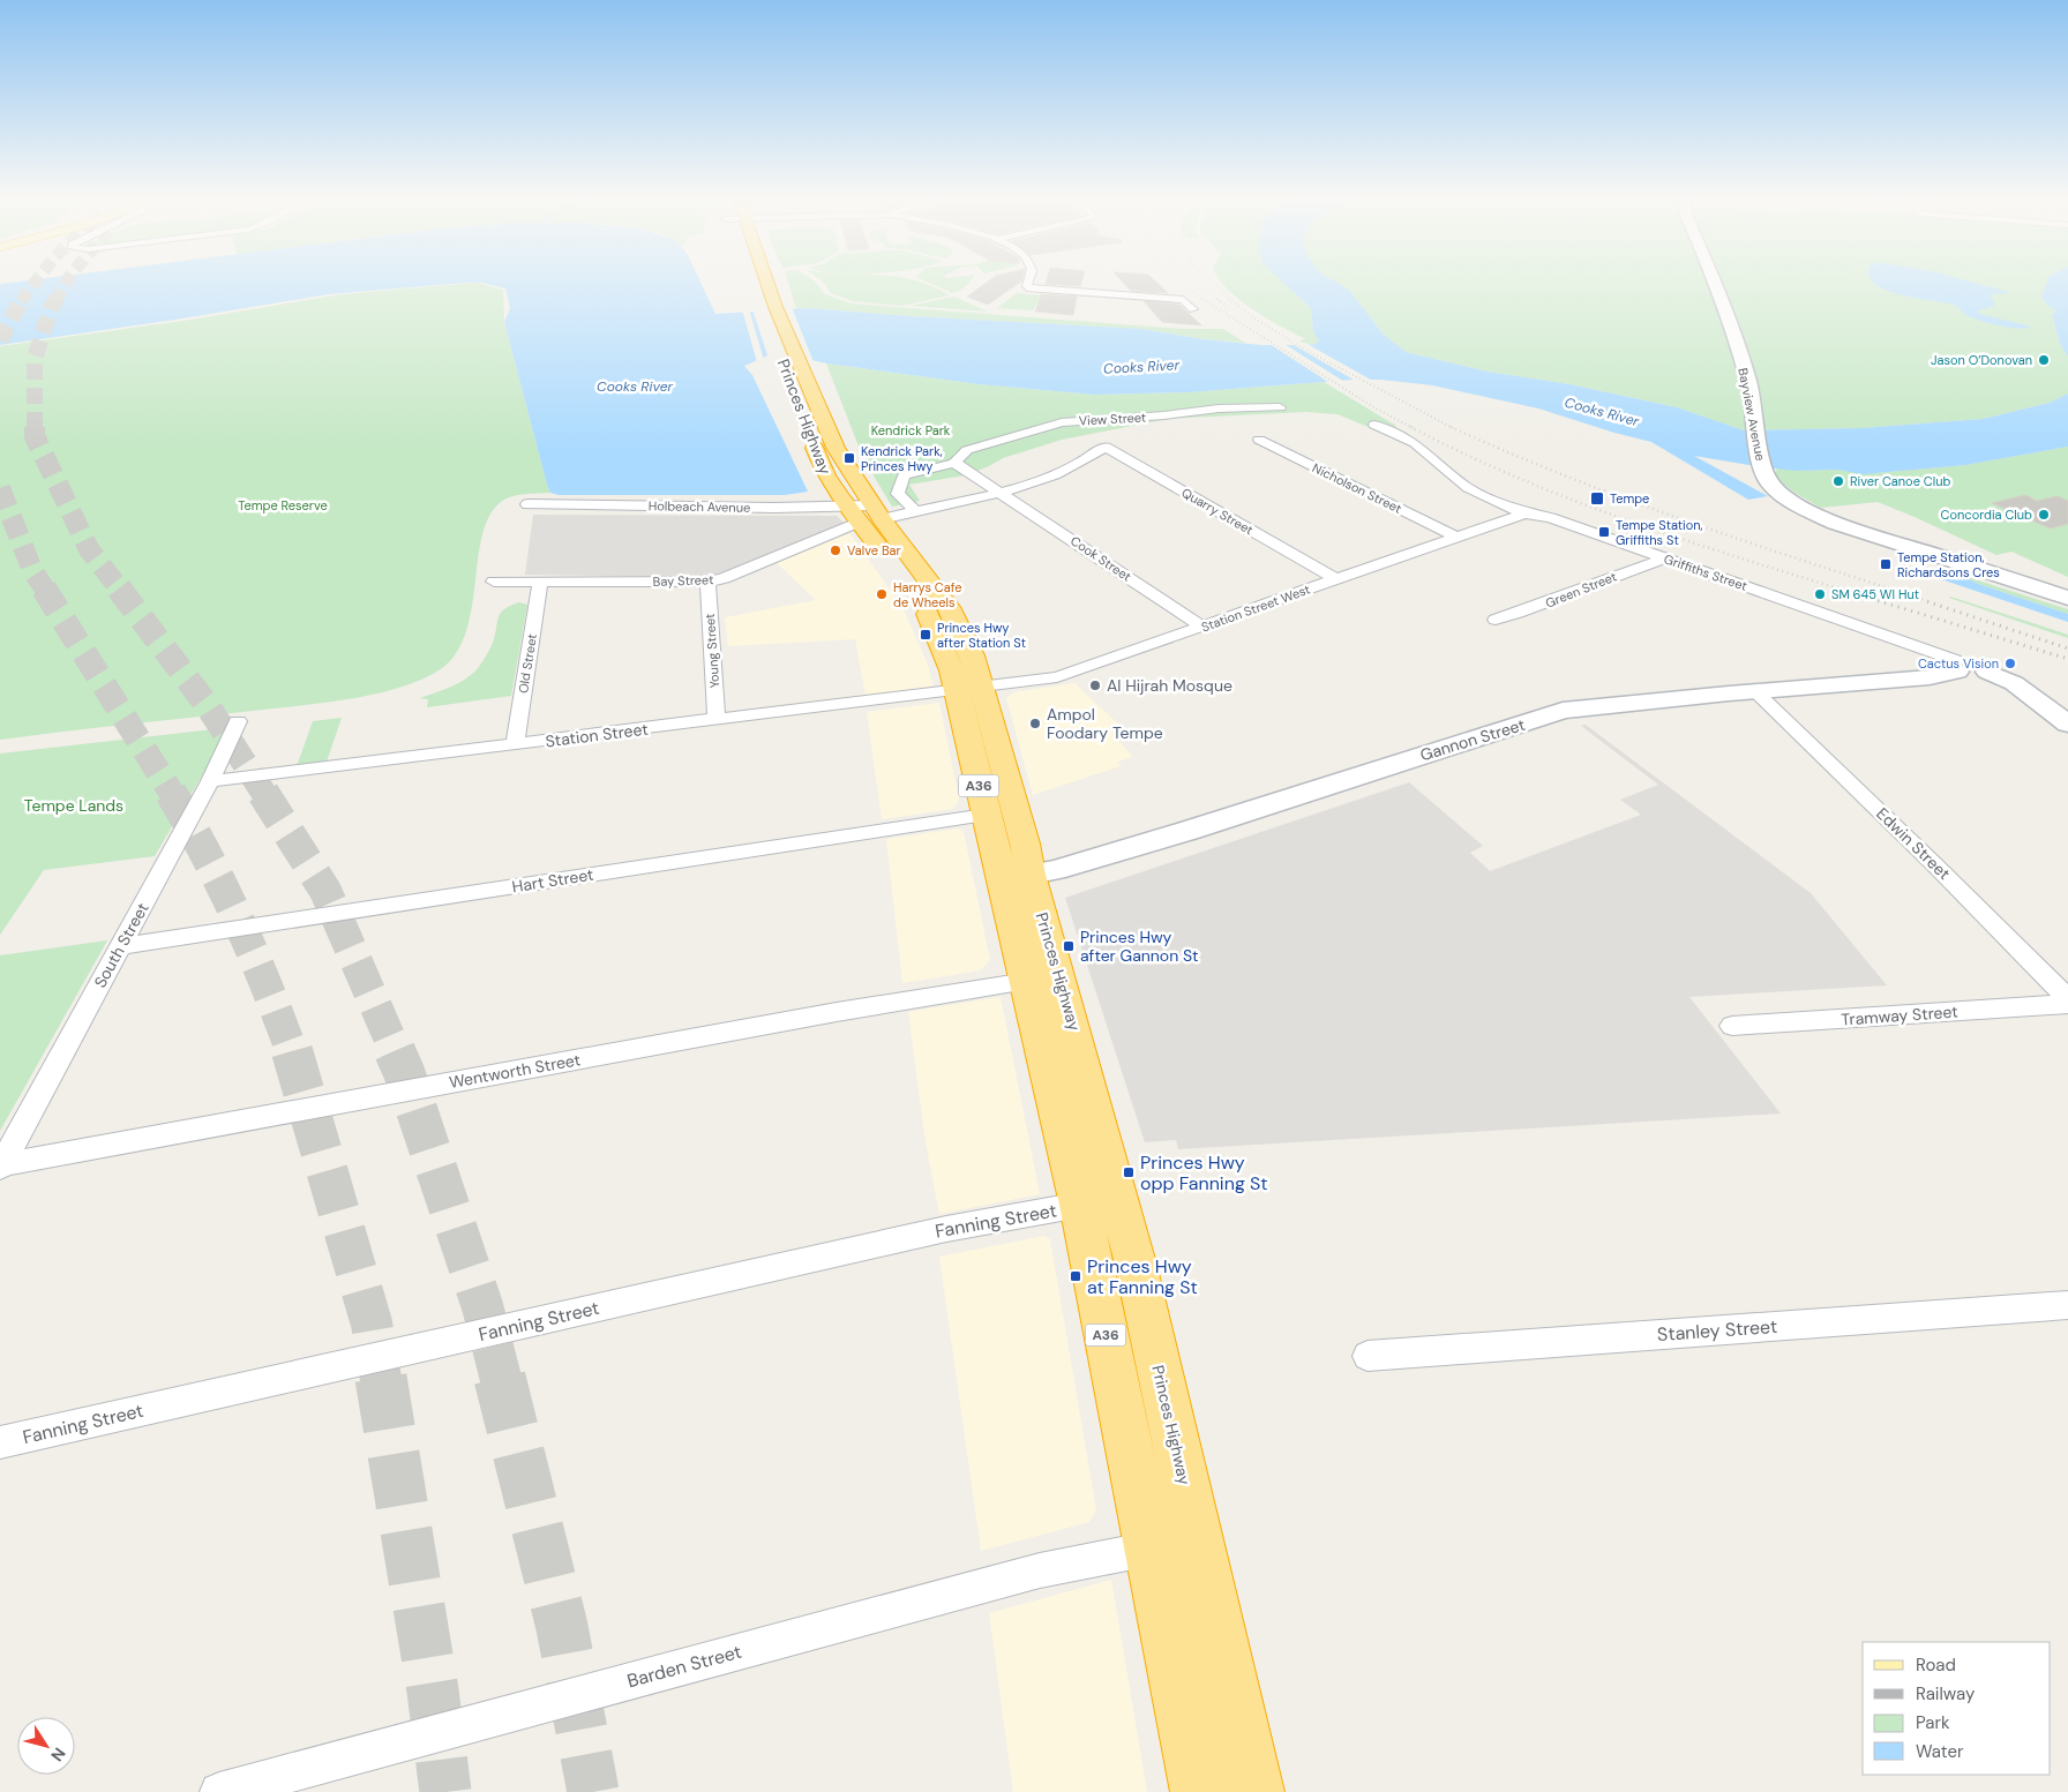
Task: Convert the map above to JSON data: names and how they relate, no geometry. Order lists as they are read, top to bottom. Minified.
{"streets":{"highway":["Princes Highway","A36"],"main road":["Bayview Avenue","Gannon Street"],"street":["View Street","Nicholson Street","Holbeach Avenue","Quarry Street","Cook Street","Griffiths Street","Bay Street","Green Street","Station Street West","Young Street","Old Street","Station Street","Edwin Street","Hart Street","South Street","Tramway Street","Wentworth Street","Fanning Street","Stanley Street","Barden Street"]},"crossings":[["Princes Highway","Holbeach Avenue"],["Princes Highway","Bay Street"],["Princes Highway","Station Street West"],["Princes Highway","Station Street"],["Princes Highway","Gannon Street"],["Princes Highway","Hart Street"],["Princes Highway","Wentworth Street"],["Princes Highway","Fanning Street"],["Princes Highway","Barden Street"],["View Street","Bay Street"],["Nicholson Street","Station Street West"],["Holbeach Avenue","Bay Street"],["Quarry Street","Bay Street"],["Quarry Street","Station Street West"],["Cook Street","Bay Street"],["Cook Street","Station Street West"],["Griffiths Street","Green Street"],["Griffiths Street","Station Street West"],["Griffiths Street","Gannon Street"],["Bay Street","Young Street"],["Bay Street","Old Street"],["Station Street West","Station Street"],["Young Street","Station Street"],["Old Street","Station Street"],["Station Street","South Street"],["Gannon Street","Edwin Street"],["Hart Street","South Street"],["South Street","Wentworth Street"]],"water":["Cooks River"],"parks":["Kendrick Park","Tempe Reserve","Tempe Lands"],"places":{"other":["Jason O’Donovan","River Canoe Club","Concordia Club","Valve Bar","Harrys Cafe de Wheels","SM 645 WI Hut","Cactus Vision","Al Hijrah Mosque","Ampol Foodary Tempe"],"transit":["Kendrick Park, Princes Hwy","Tempe","Tempe Station, Griffiths St","Tempe Station, Richardsons Cres","Princes Hwy after Station St","Princes Hwy after Gannon St","Princes Hwy opp Fanning St","Princes Hwy at Fanning St"]},"legend":["Road","Railway","Park","Water"],"north":"bottom right"}
